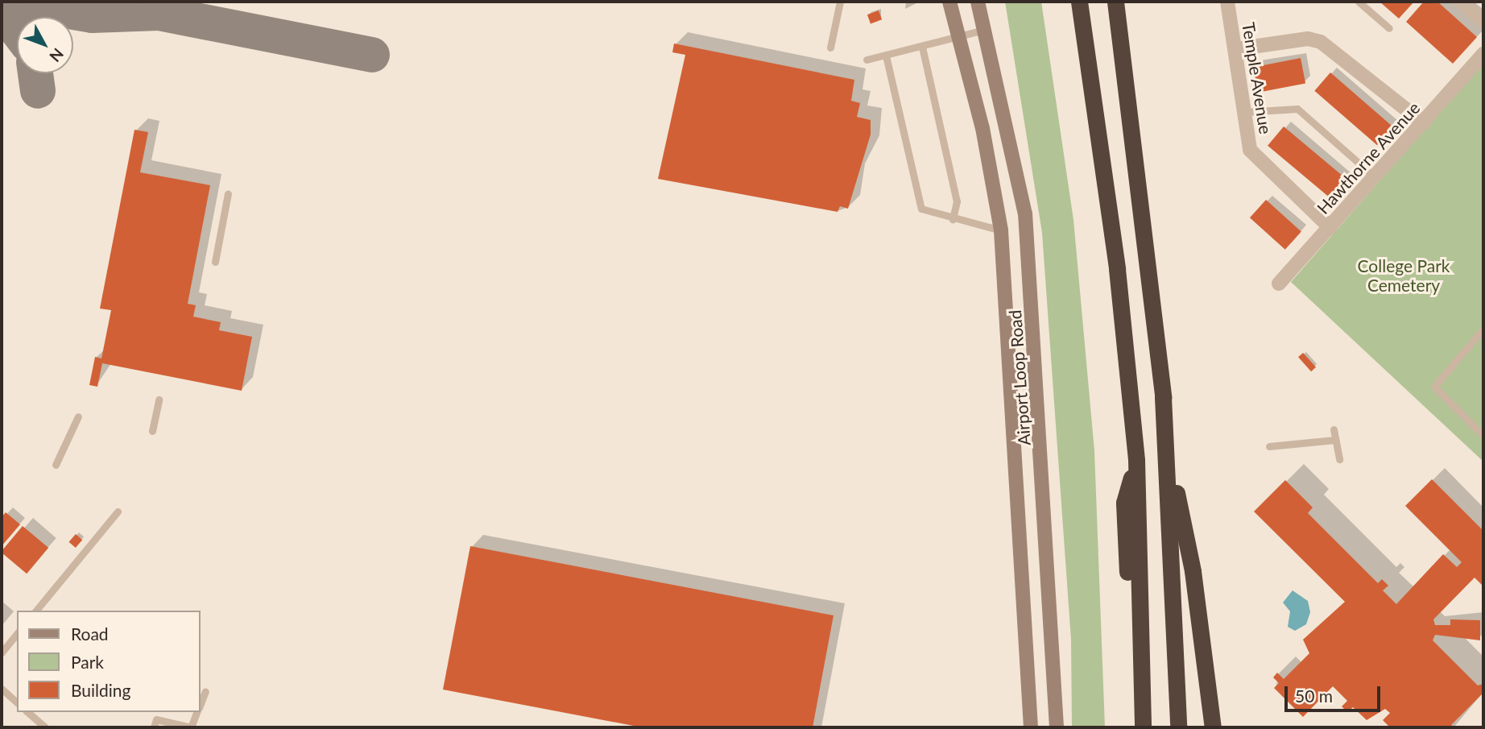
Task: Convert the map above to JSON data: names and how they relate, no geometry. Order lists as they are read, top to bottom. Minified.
{"streets":{"main road":["Airport Loop Road"],"street":["Temple Avenue","Hawthorne Avenue"]},"crossings":[["Temple Avenue","Hawthorne Avenue"]],"parks":["College Park Cemetery"],"legend":["Road","Park","Building"],"scale_bar":"50 m","north":"bottom right"}
